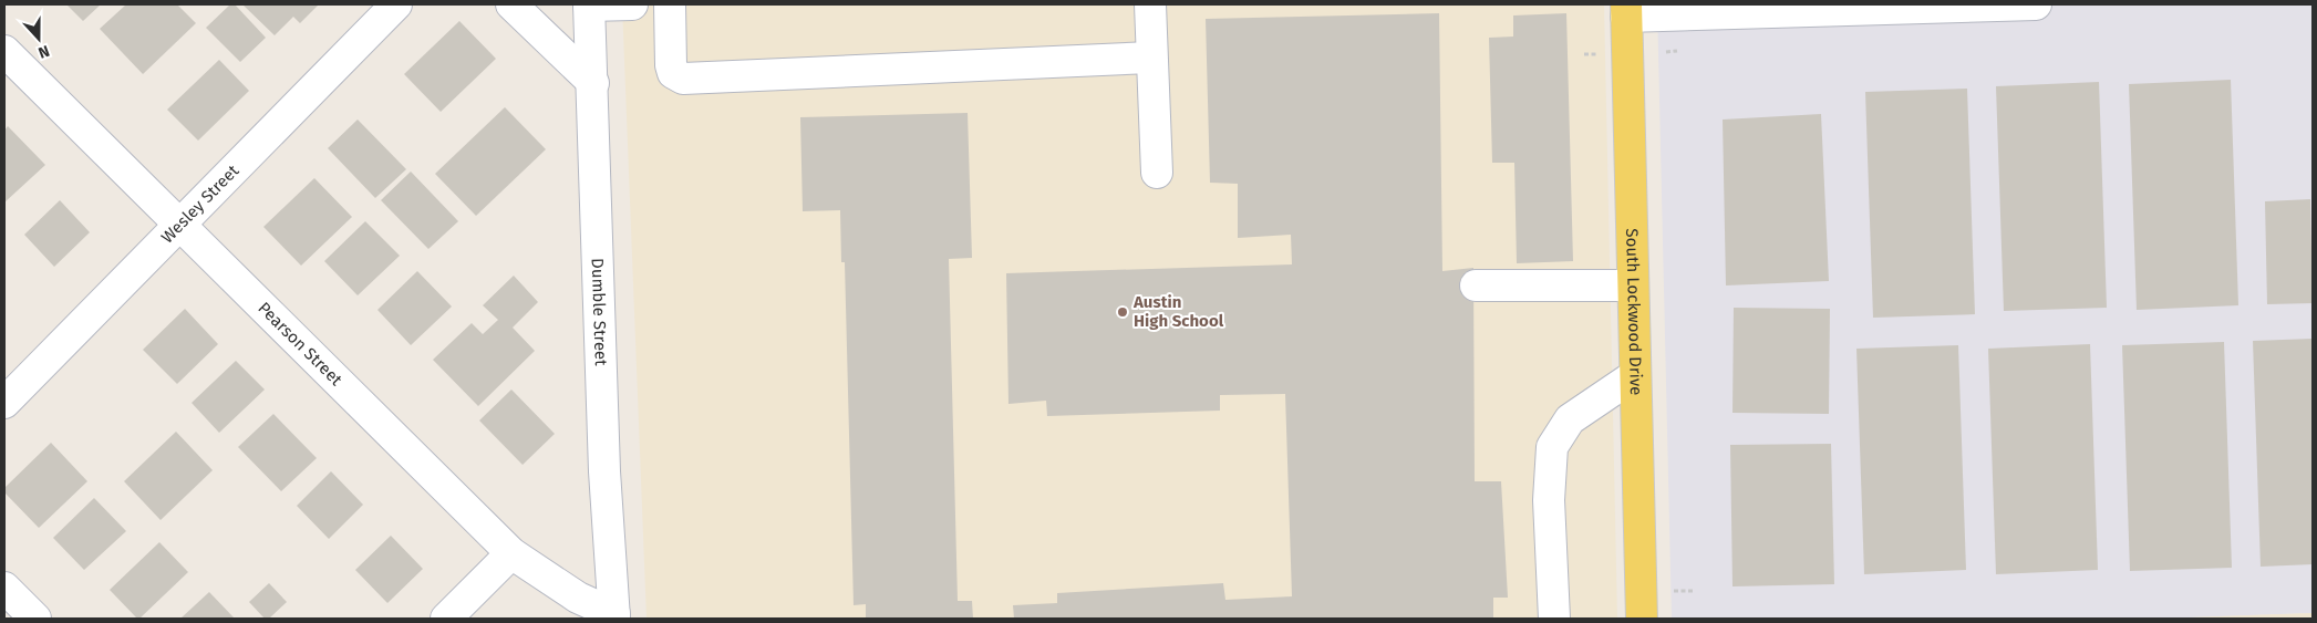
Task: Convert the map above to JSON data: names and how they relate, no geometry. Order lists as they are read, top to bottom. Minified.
{"streets":{"main road":["South Lockwood Drive"],"street":["Wesley Street","Dumble Street","Pearson Street"]},"crossings":[["Wesley Street","Pearson Street"],["Dumble Street","Pearson Street"]],"places":["Austin High School"],"north":"bottom"}
